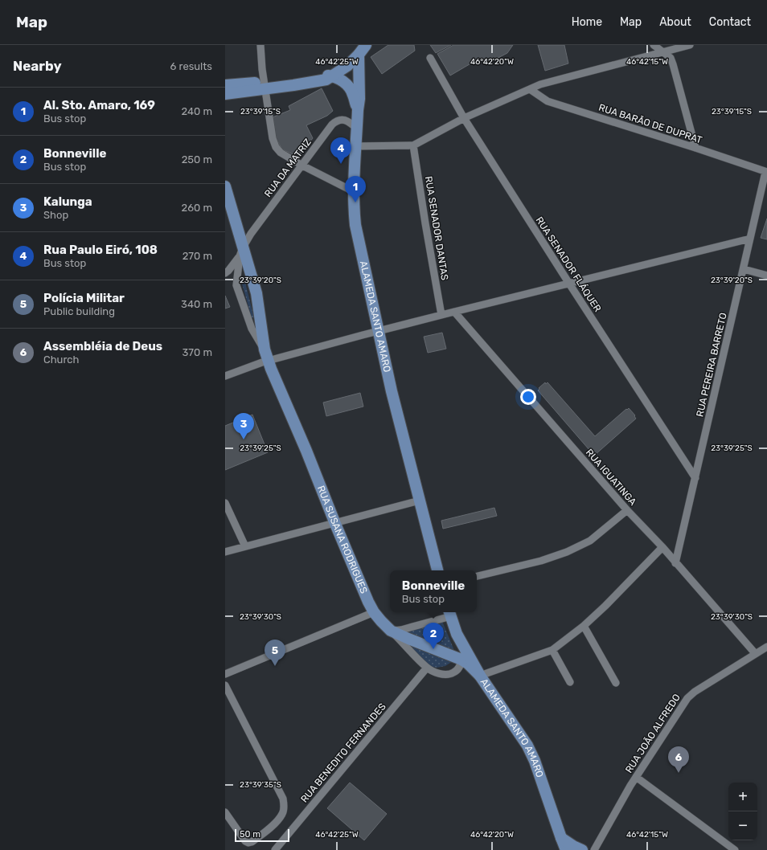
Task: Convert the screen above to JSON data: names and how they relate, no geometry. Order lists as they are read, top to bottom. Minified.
{"streets":{"main road":["ALAMEDA SANTO AMARO","RUA SUSANA RODRIGUES"],"street":["RUA BARÃO DE DUPRAT","RUA DA MATRIZ","RUA SENADOR DANTAS","RUA SENADOR FLÁQUER","RUA PEREIRA BARRETO","RUA IGUATINGA","RUA JOÃO ALFREDO","RUA BENEDITO FERNANDES"]},"crossings":[["RUA BARÃO DE DUPRAT","RUA PEREIRA BARRETO"],["RUA DA MATRIZ","ALAMEDA SANTO AMARO"],["RUA DA MATRIZ","RUA SUSANA RODRIGUES"],["RUA SENADOR FLÁQUER","RUA PEREIRA BARRETO"],["ALAMEDA SANTO AMARO","RUA SUSANA RODRIGUES"],["RUA PEREIRA BARRETO","RUA IGUATINGA"],["RUA IGUATINGA","RUA JOÃO ALFREDO"]],"scale_bar":"50 m","page":{"header":"Map","nav":["Home","Map","About","Contact"],"heading":["Nearby","6 results"],"list":[{"mark":"1","name":"Al. Sto. Amaro, 169","note":"Bus stop","value":"240 m"},{"mark":"2","name":"Bonneville","note":"Bus stop","value":"250 m"},{"mark":"3","name":"Kalunga","note":"Shop","value":"260 m"},{"mark":"4","name":"Rua Paulo Eiró, 108","note":"Bus stop","value":"270 m"},{"mark":"5","name":"Polícia Militar","note":"Public building","value":"340 m"},{"mark":"6","name":"Assembléia de Deus","note":"Church","value":"370 m"}],"pins":["4","1","3","2","5","6"],"popup":["Bonneville","Bus stop"],"map_buttons":["+","−"],"scale":"50 m"},"coordinates":["46°42'25\"W","46°42'20\"W","46°42'15\"W","23°39'15\"S","23°39'20\"S","23°39'25\"S","23°39'30\"S","23°39'35\"S"]}
